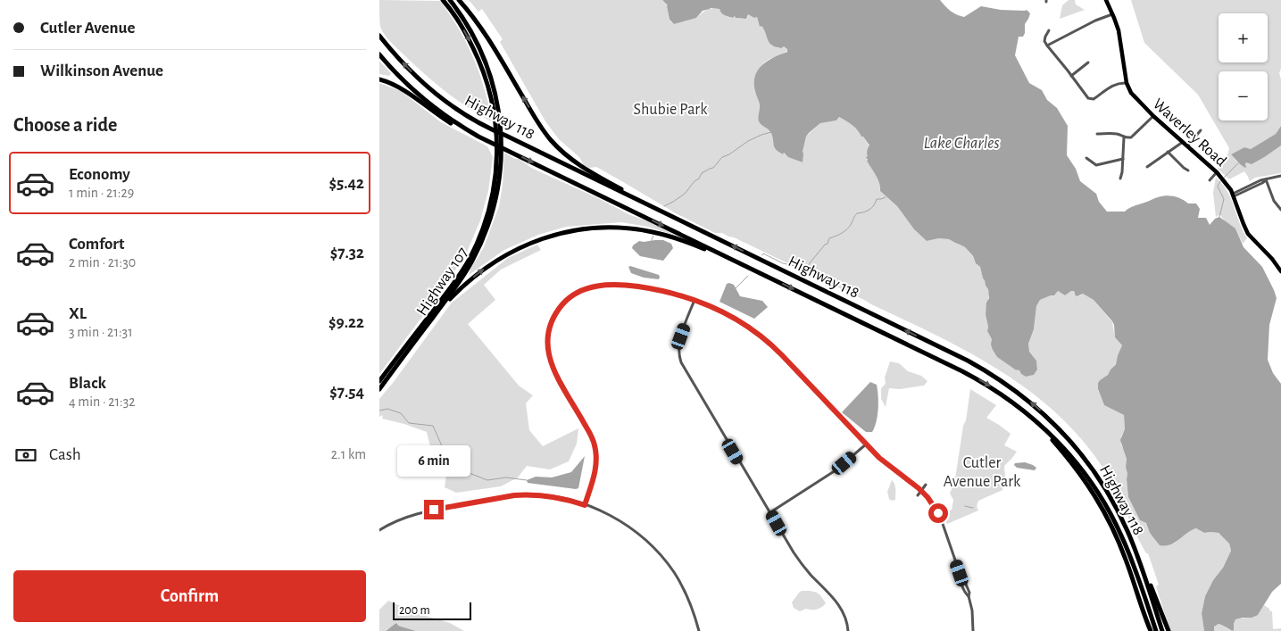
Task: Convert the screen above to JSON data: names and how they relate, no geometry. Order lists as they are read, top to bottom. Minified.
{"streets":{"highway":["Highway 118","Highway 107"],"main road":["Waverley Road"]},"water":["Lake Charles"],"parks":["Shubie Park","Cutler Avenue Park"],"scale_bar":"200 m","page":{"banner":["Cutler Avenue","Wilkinson Avenue"],"map_buttons":["+","−"],"heading":"Choose a ride","list":[{"name":"Economy","note":"1 min · 21:29","value":"$5.42"},{"name":"Comfort","note":"2 min · 21:30","value":"$7.32"},{"name":"XL","note":"3 min · 21:31","value":"$9.22"},{"name":"Black","note":"4 min · 21:32","value":"$7.54"}],"pay":["Cash","2.1 km"],"bubble":"6 min","buttons":"Confirm","scale":"200 m"}}
